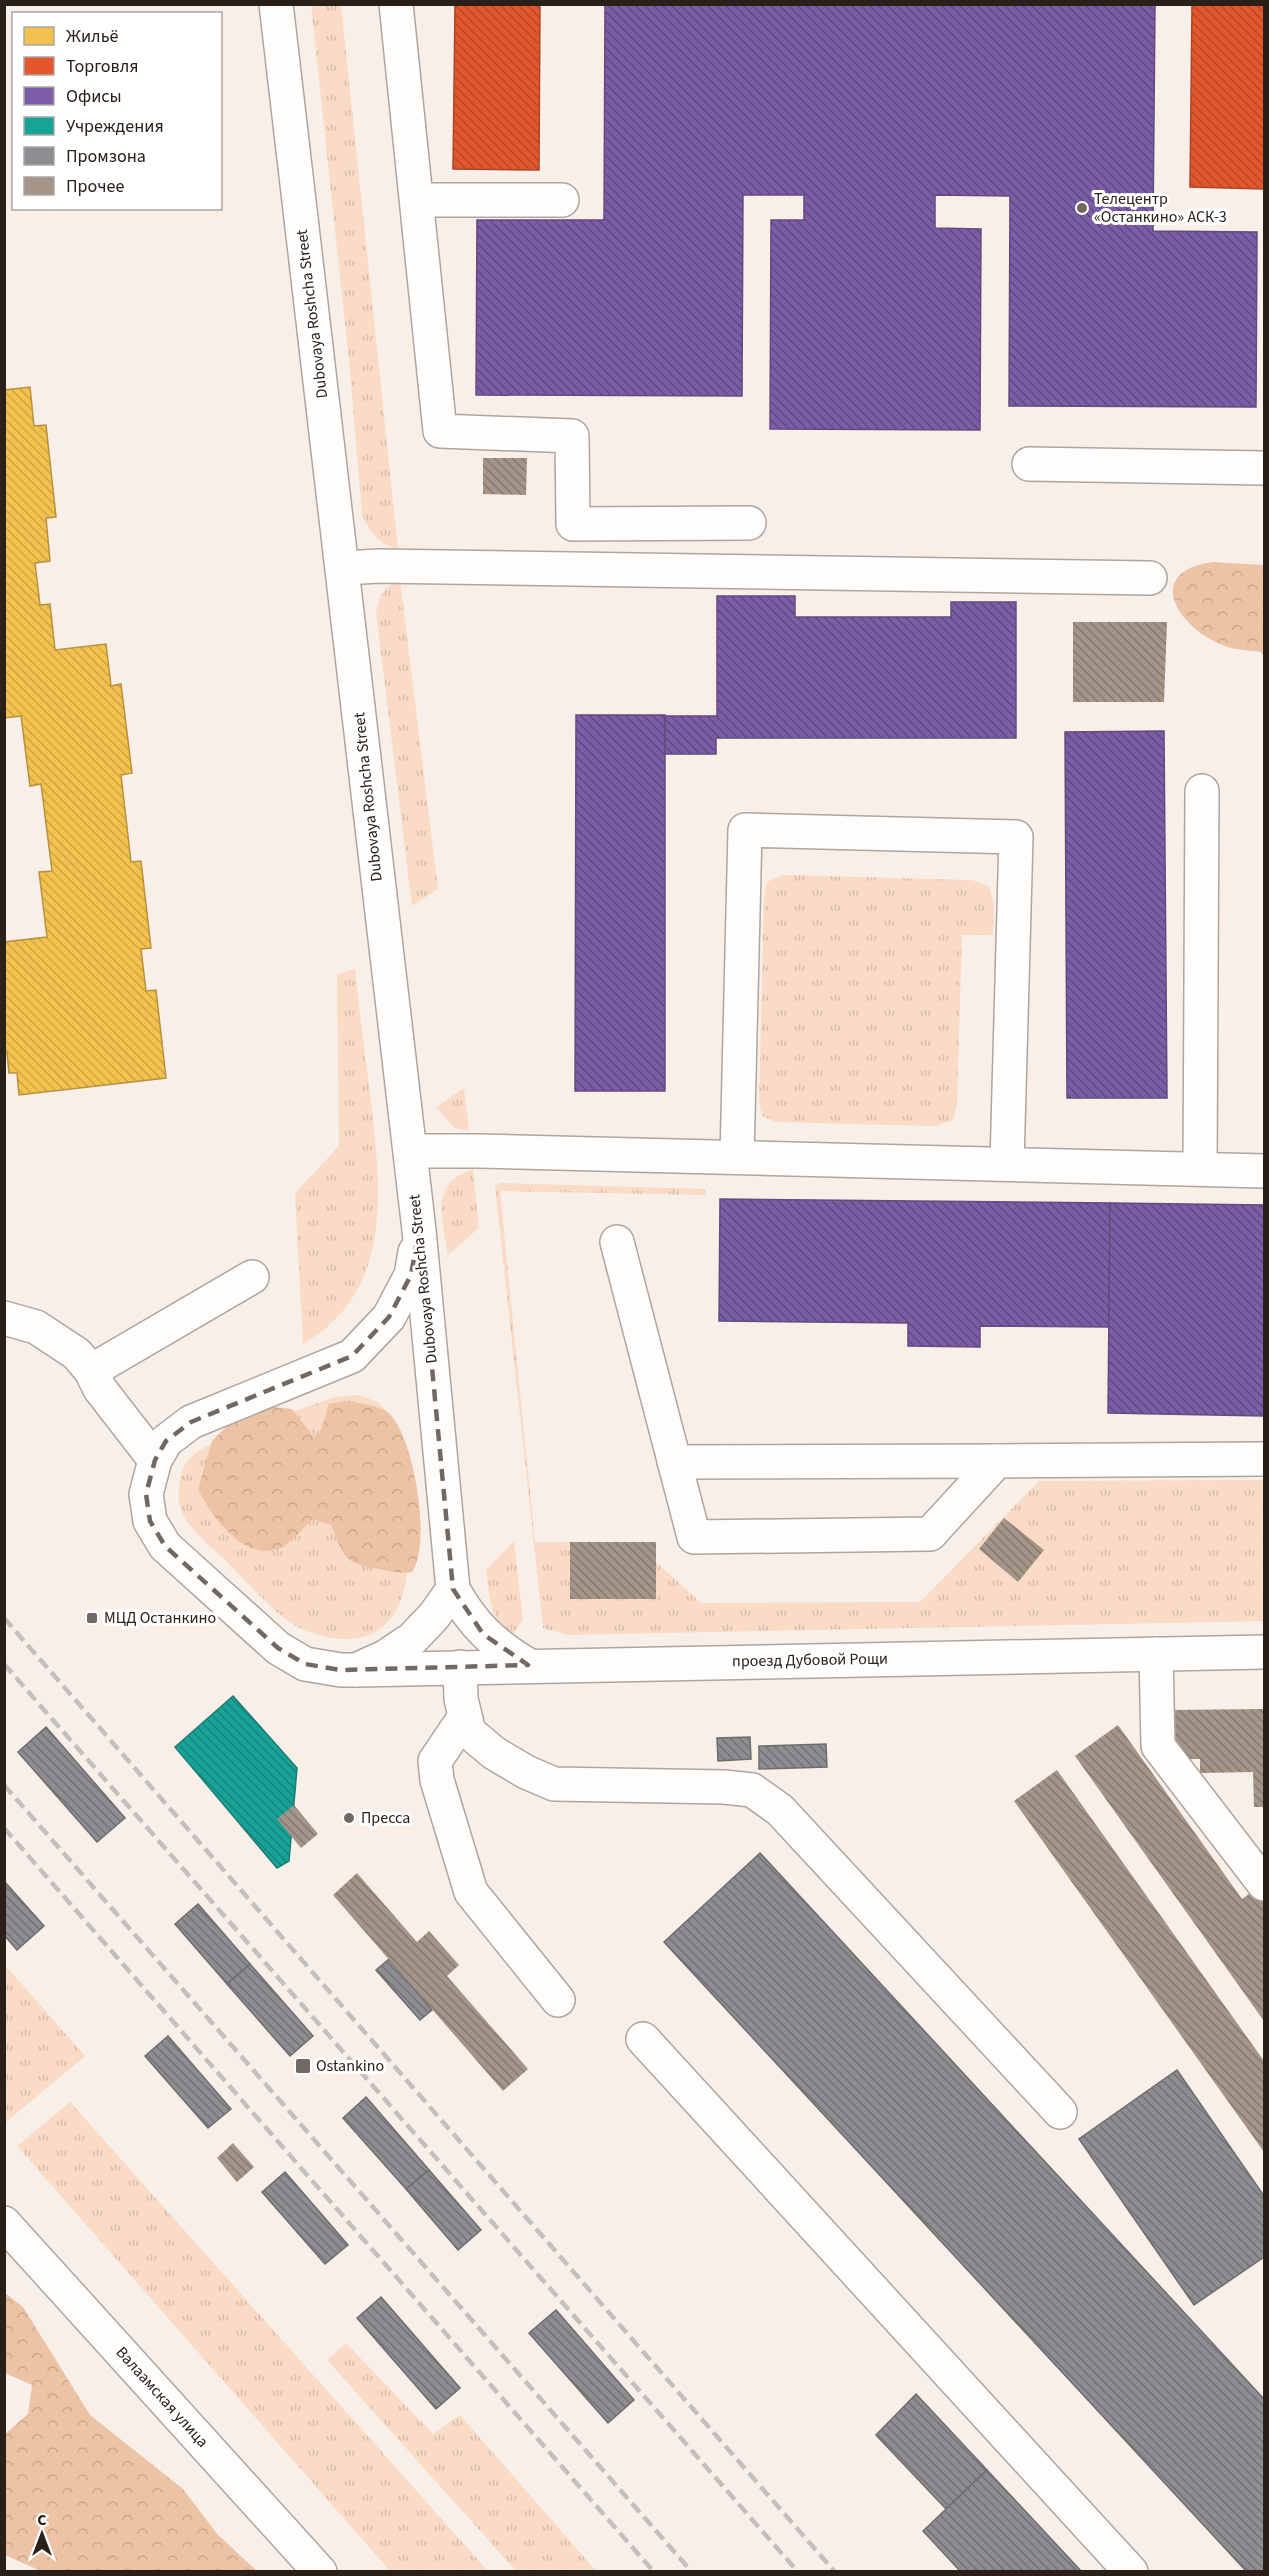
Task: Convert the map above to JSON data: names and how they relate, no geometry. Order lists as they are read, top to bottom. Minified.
{"streets":{"street":["Dubovaya Roshcha Street","проезд Дубовой Рощи","Валаамская улица"]},"places":{"other":["Телецентр «Останкино» АСК-3","Пресса"],"transit":["МЦД Останкино","Ostankino"]},"legend":["Жильё","Торговля","Офисы","Учреждения","Промзона","Прочее"],"north":"top"}
